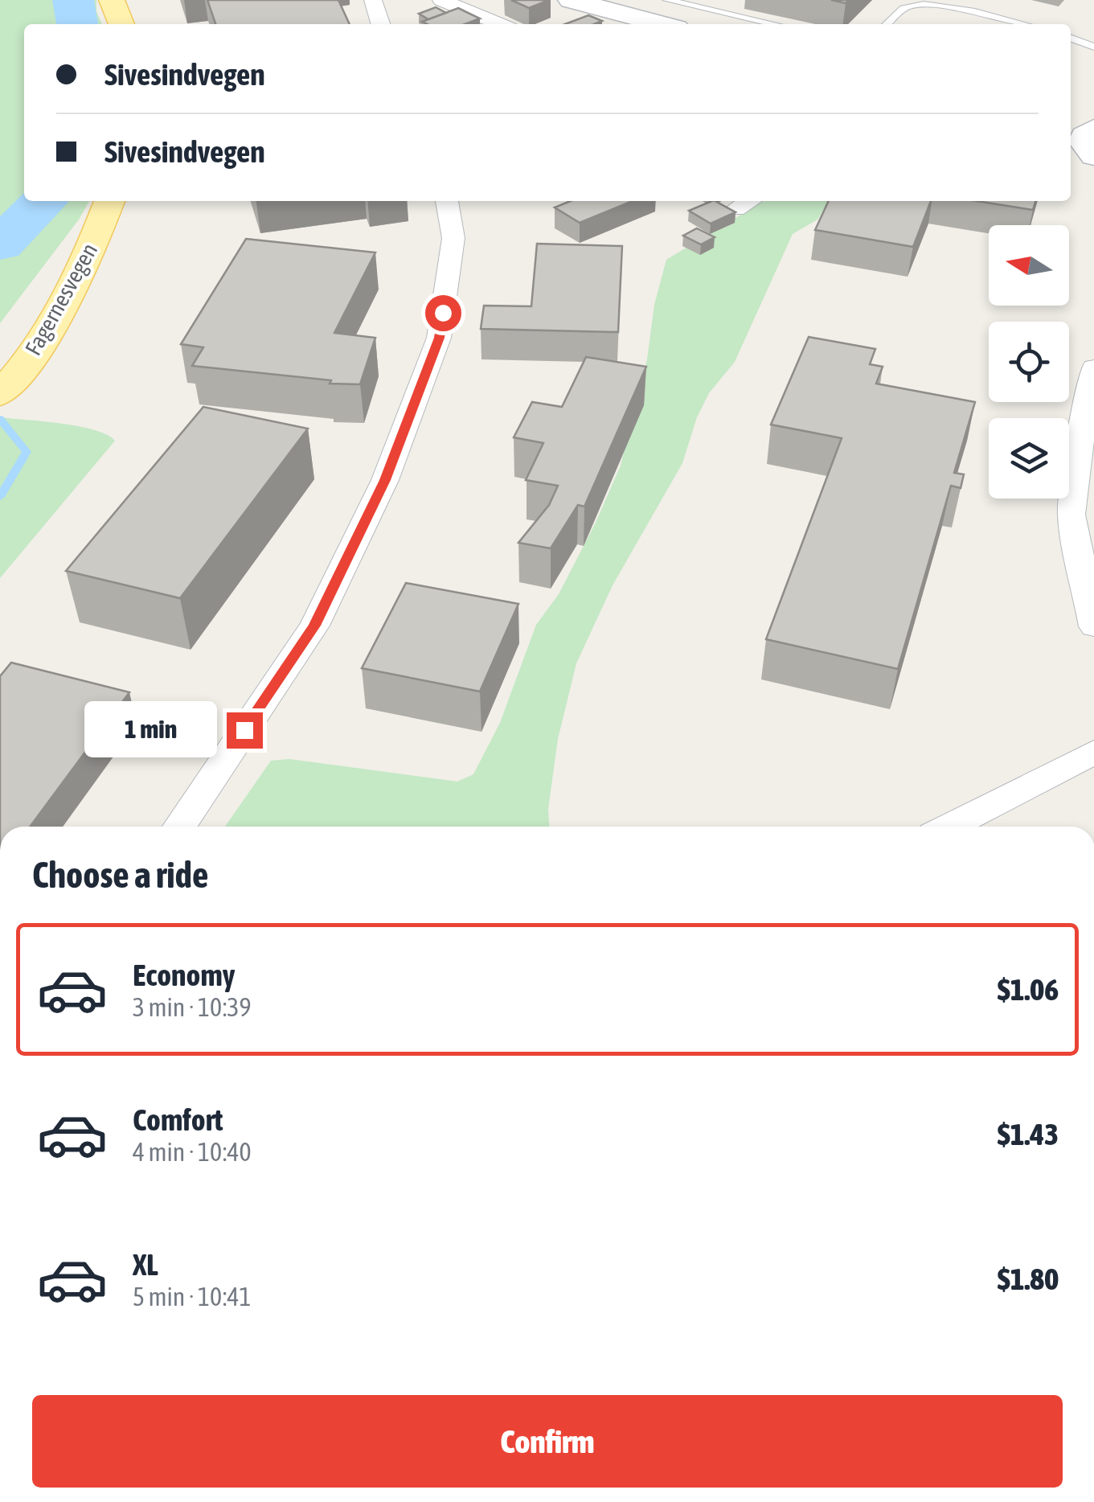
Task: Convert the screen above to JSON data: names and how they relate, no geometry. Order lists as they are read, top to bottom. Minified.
{"streets":{"main road":["Fagernesvegen"]},"north":"left","page":{"banner":["Sivesindvegen","Sivesindvegen"],"bubble":"1 min","heading":"Choose a ride","list":[{"name":"Economy","note":"3 min · 10:39","value":"$1.06"},{"name":"Comfort","note":"4 min · 10:40","value":"$1.43"},{"name":"XL","note":"5 min · 10:41","value":"$1.80"}],"buttons":"Confirm"}}
